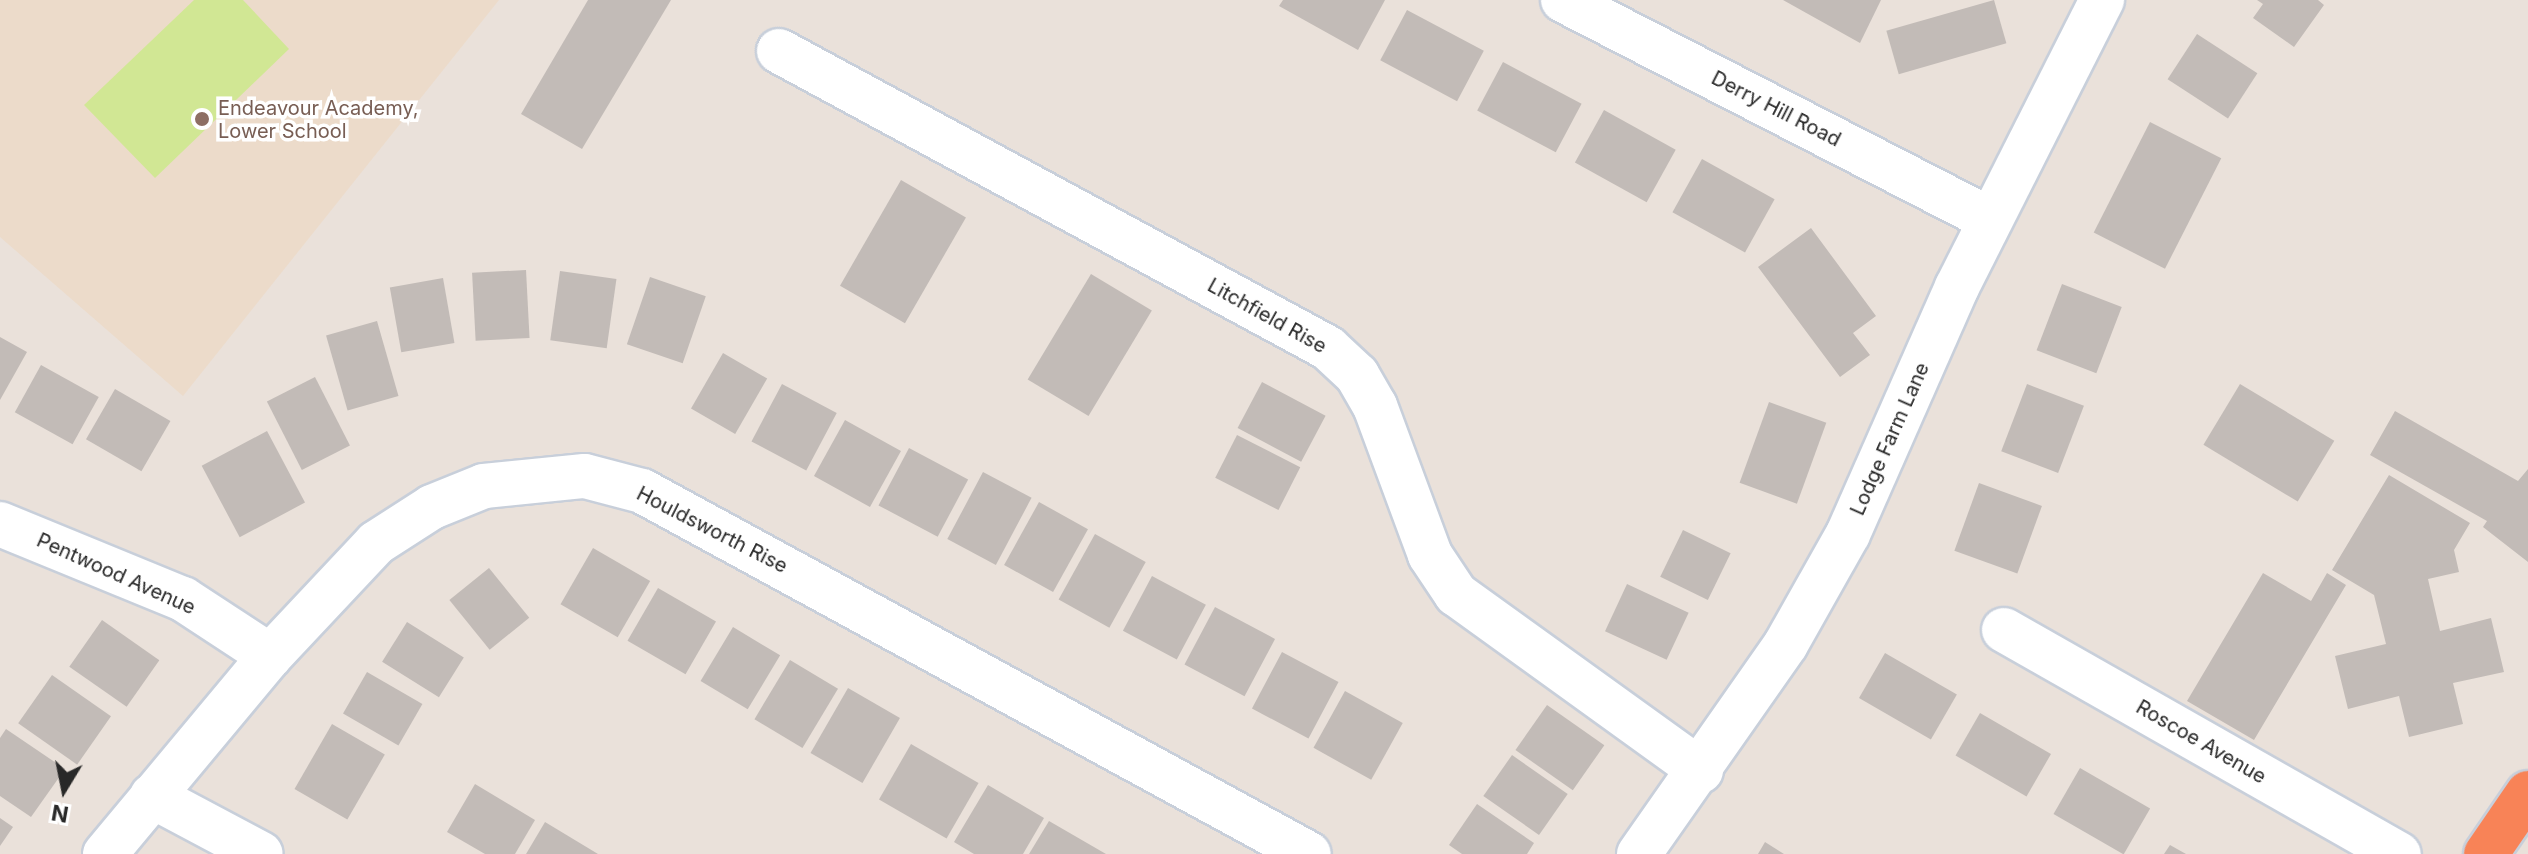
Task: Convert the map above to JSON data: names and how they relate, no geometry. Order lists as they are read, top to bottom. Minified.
{"streets":{"street":["Derry Hill Road","Litchfield Rise","Lodge Farm Lane","Houldsworth Rise","Pentwood Avenue","Roscoe Avenue"]},"crossings":[["Derry Hill Road","Lodge Farm Lane"],["Litchfield Rise","Lodge Farm Lane"],["Houldsworth Rise","Pentwood Avenue"]],"places":["Endeavour Academy, Lower School"],"north":"bottom"}
